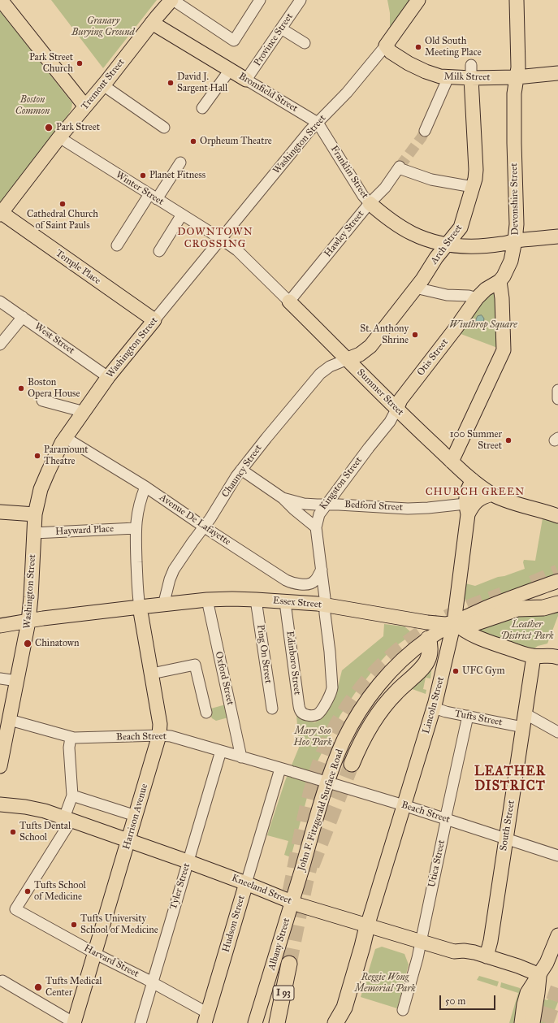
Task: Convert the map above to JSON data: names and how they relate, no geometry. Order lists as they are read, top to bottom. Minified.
{"streets":{"highway":["I 93"],"main road":["Milk Street","Tremont Street","Bromfield Street","Washington Street","Franklin Street","Devonshire Street","Arch Street","Temple Place","Otis Street","Summer Street","Essex Street","Lincoln Street","John F. Fitzgerald Surface Road","Harrison Avenue","South Street","Kneeland Street","Hudson Street","Albany Street"],"street":["Province Street","Winter Street","Hawley Street","West Street","Chauncy Street","Kingston Street","Bedford Street","Avenue De Lafayette","Hayward Place","Ping On Street","Edinboro Street","Oxford Street","Tufts Street","Beach Street","Utica Street","Tyler Street","Harvard Street"]},"crossings":[["Province Street","Bromfield Street"],["Milk Street","Washington Street"],["Milk Street","Devonshire Street"],["Milk Street","Arch Street"],["Tremont Street","Bromfield Street"],["Tremont Street","Winter Street"],["Tremont Street","Temple Place"],["Bromfield Street","Washington Street"],["Bromfield Street","Franklin Street"],["Washington Street","Franklin Street"],["Washington Street","Winter Street"],["Washington Street","Temple Place"],["Washington Street","West Street"],["Washington Street","Summer Street"],["Washington Street","Avenue De Lafayette"],["Washington Street","Hayward Place"],["Washington Street","Essex Street"],["Washington Street","Beach Street"],["Franklin Street","Devonshire Street"],["Franklin Street","Hawley Street"],["Franklin Street","Arch Street"],["Winter Street","Summer Street"],["Devonshire Street","Otis Street"],["Hawley Street","Arch Street"],["Hawley Street","Summer Street"],["Arch Street","Summer Street"],["Arch Street","Chauncy Street"],["Otis Street","Summer Street"],["Otis Street","Kingston Street"],["Summer Street","Chauncy Street"],["Summer Street","Kingston Street"],["Summer Street","Lincoln Street"],["Chauncy Street","Bedford Street"],["Chauncy Street","Avenue De Lafayette"],["Chauncy Street","Essex Street"],["Kingston Street","Bedford Street"],["Kingston Street","Avenue De Lafayette"],["Kingston Street","Essex Street"],["Kingston Street","Edinboro Street"],["Bedford Street","Lincoln Street"],["Essex Street","Ping On Street"],["Essex Street","Edinboro Street"],["Essex Street","Oxford Street"],["Essex Street","Lincoln Street"],["Essex Street","John F. Fitzgerald Surface Road"],["Essex Street","Harrison Avenue"],["Oxford Street","Beach Street"],["Lincoln Street","Tufts Street"],["Lincoln Street","Beach Street"],["Lincoln Street","John F. Fitzgerald Surface Road"],["Lincoln Street","Kneeland Street"],["Tufts Street","South Street"],["Tufts Street","Utica Street"],["Beach Street","John F. Fitzgerald Surface Road"],["Beach Street","Harrison Avenue"],["Beach Street","South Street"],["Beach Street","Utica Street"],["Beach Street","Tyler Street"],["Beach Street","Hudson Street"],["John F. Fitzgerald Surface Road","Kneeland Street"],["John F. Fitzgerald Surface Road","Albany Street"],["Harrison Avenue","Kneeland Street"],["Harrison Avenue","Harvard Street"],["South Street","Kneeland Street"],["Utica Street","Kneeland Street"],["Tyler Street","Kneeland Street"],["Tyler Street","Harvard Street"],["Kneeland Street","Hudson Street"],["Kneeland Street","Albany Street"],["Kneeland Street","Harvard Street"],["Hudson Street","Harvard Street"]],"districts":["DOWNTOWN CROSSING","CHURCH GREEN","LEATHER DISTRICT"],"parks":["Granary Burying Ground","Boston Common","Winthrop Square","Leather District Park","Mary Soo Hoo Park","Reggie Wong Memorial Park"],"places":["Old South Meeting Place","Park Street Church","David J. Sargent Hall","Park Street","Orpheum Theatre","Planet Fitness","Cathedral Church of Saint Pauls","St. Anthony Shrine","Boston Opera House","100 Summer Street","Paramount Theatre","Chinatown","UFC Gym","Tufts Dental School","Tufts School of Medicine","Tufts University School of Medicine","Tufts Medical Center"],"scale_bar":"50 m"}
